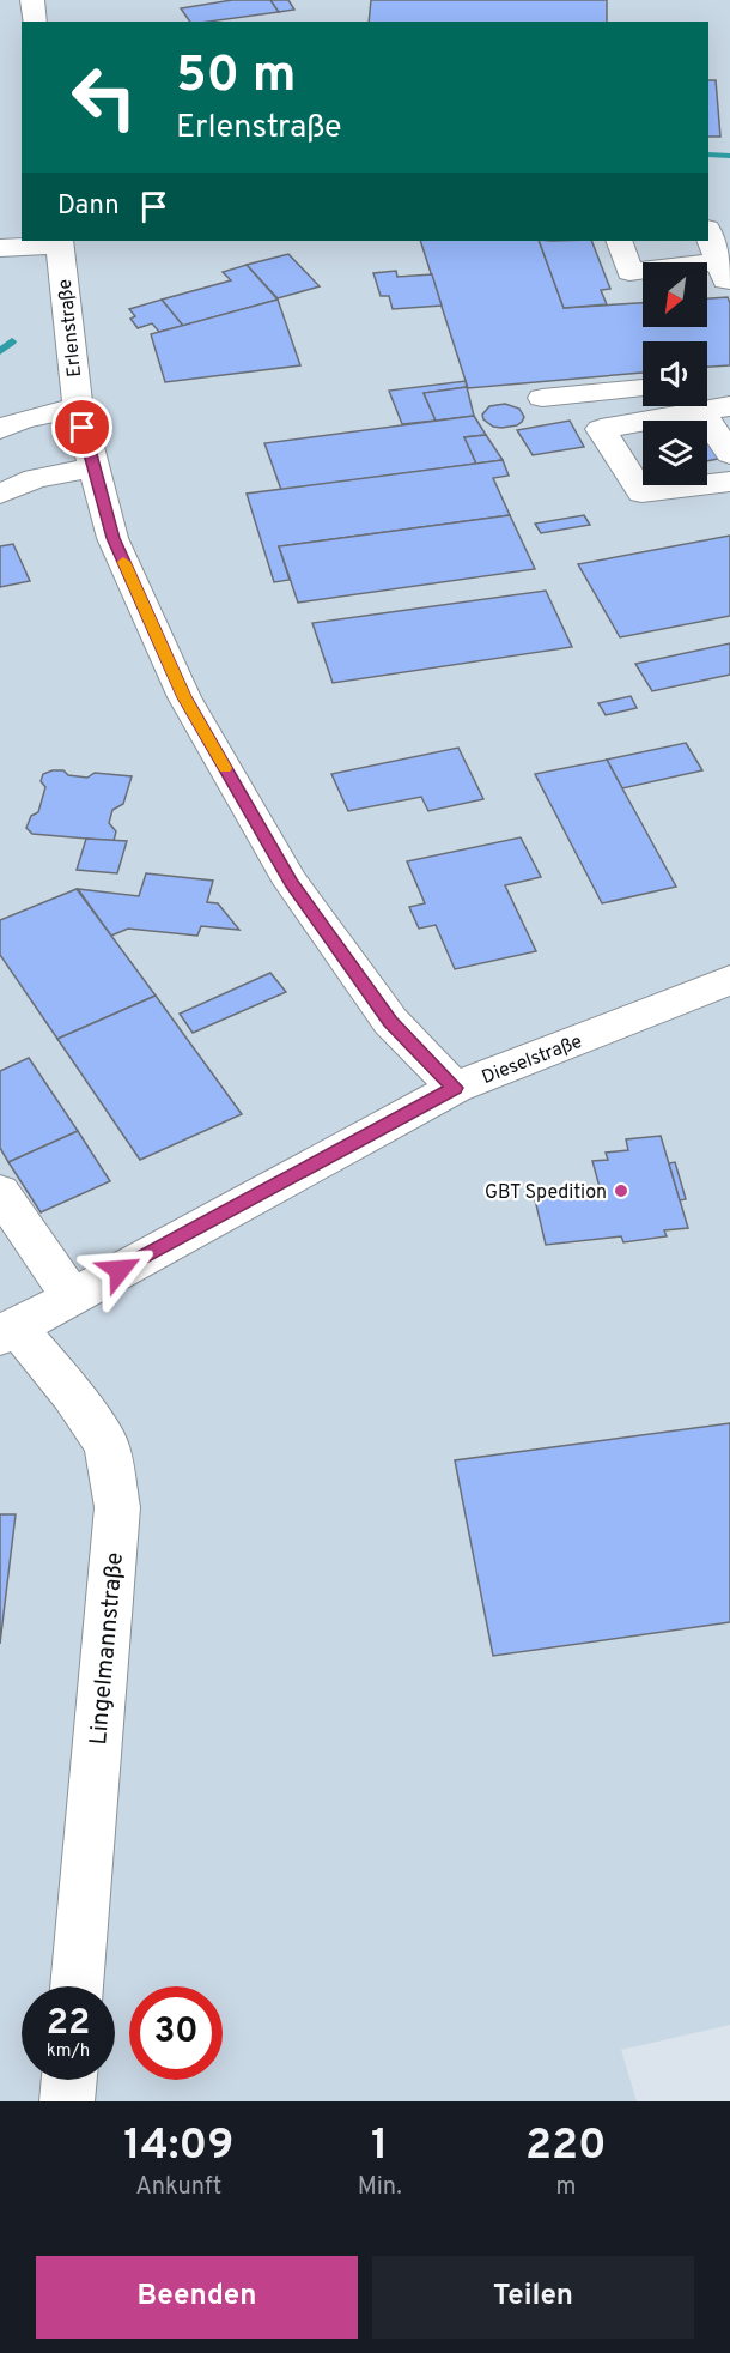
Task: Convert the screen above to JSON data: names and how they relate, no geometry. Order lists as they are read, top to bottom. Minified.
{"streets":{"street":["Erlenstraße","Dieselstraße","Lingelmannstraße"]},"crossings":[["Erlenstraße","Dieselstraße"],["Dieselstraße","Lingelmannstraße"]],"places":["GBT Spedition"],"north":"bottom left","page":{"turn":["50 m","Erlenstraße"],"then":"Dann","speed":"22 km/h","limit":"30","eta":["14:09","Ankunft","1","Min.","220","m"],"buttons":["Beenden","Teilen"]}}
